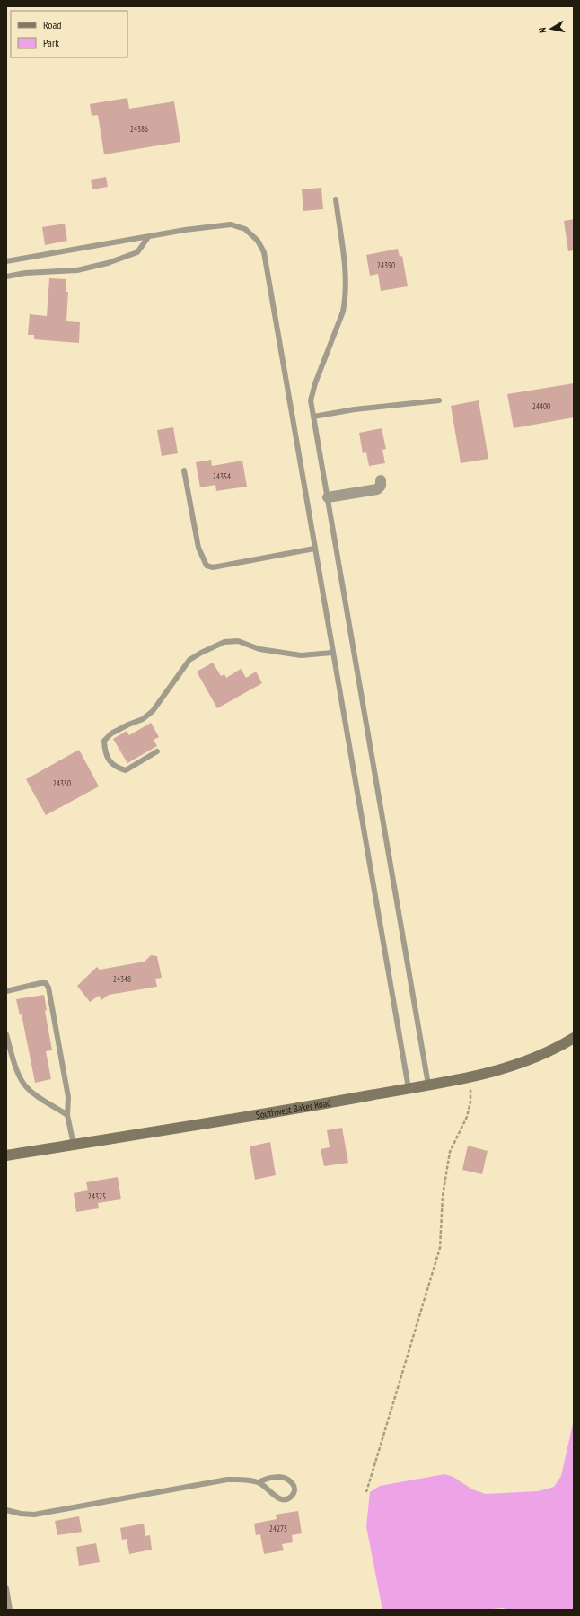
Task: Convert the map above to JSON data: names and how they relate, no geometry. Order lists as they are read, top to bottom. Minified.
{"streets":{"main road":["Southwest Baker Road"]},"house_numbers":["24386","24390","24400","24354","24350","24348","24325","24275"],"legend":["Road","Park"],"north":"left"}
